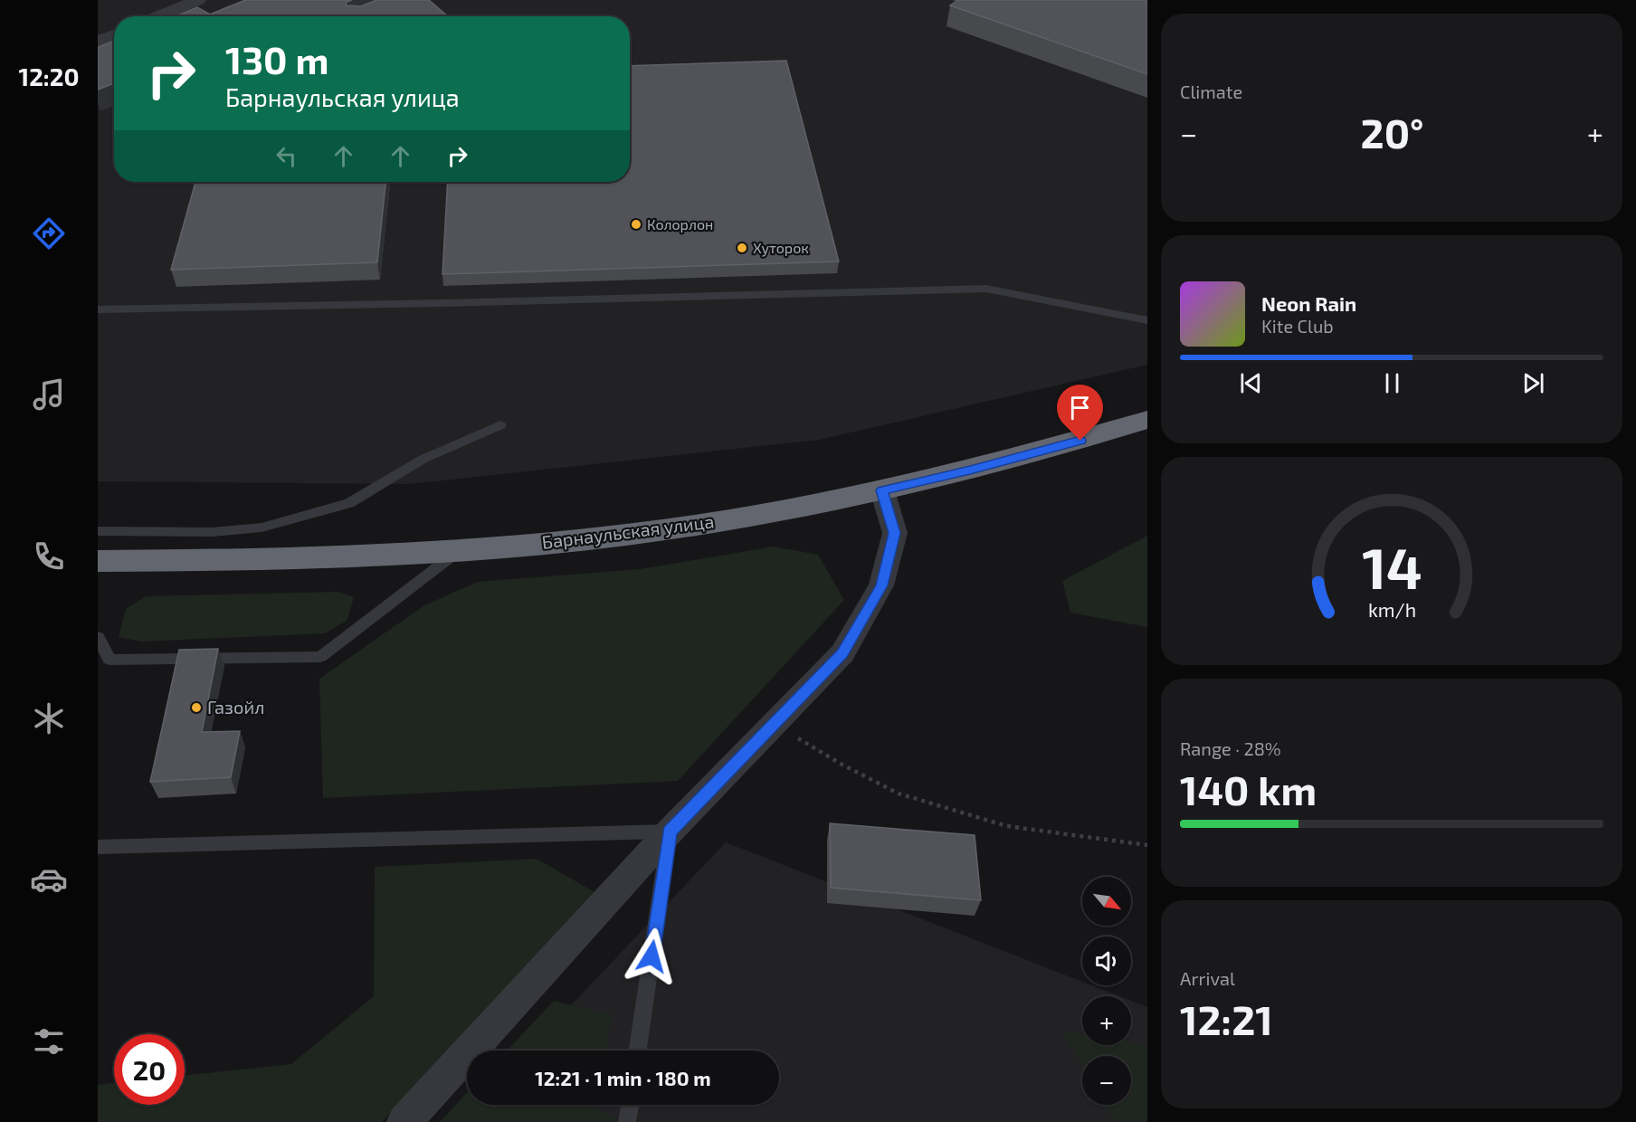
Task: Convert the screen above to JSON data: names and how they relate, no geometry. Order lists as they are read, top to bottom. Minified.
{"streets":{"highway":["Барнаульская улица"]},"places":["Колорлон","Хуторок","Газойл"],"north":"bottom right","page":{"tabs":"12:20","tile":["Climate",["Range · 28%","140 km"],["Arrival","12:21"]],"turn":["130 m","Барнаульская улица"],"heat":["−","20°","+"],"song":["Neon Rain","Kite Club"],"map_buttons":["+","−"],"limit":"20","trip":"12:21 · 1 min · 180 m","gauge":["14","km/h"]}}
